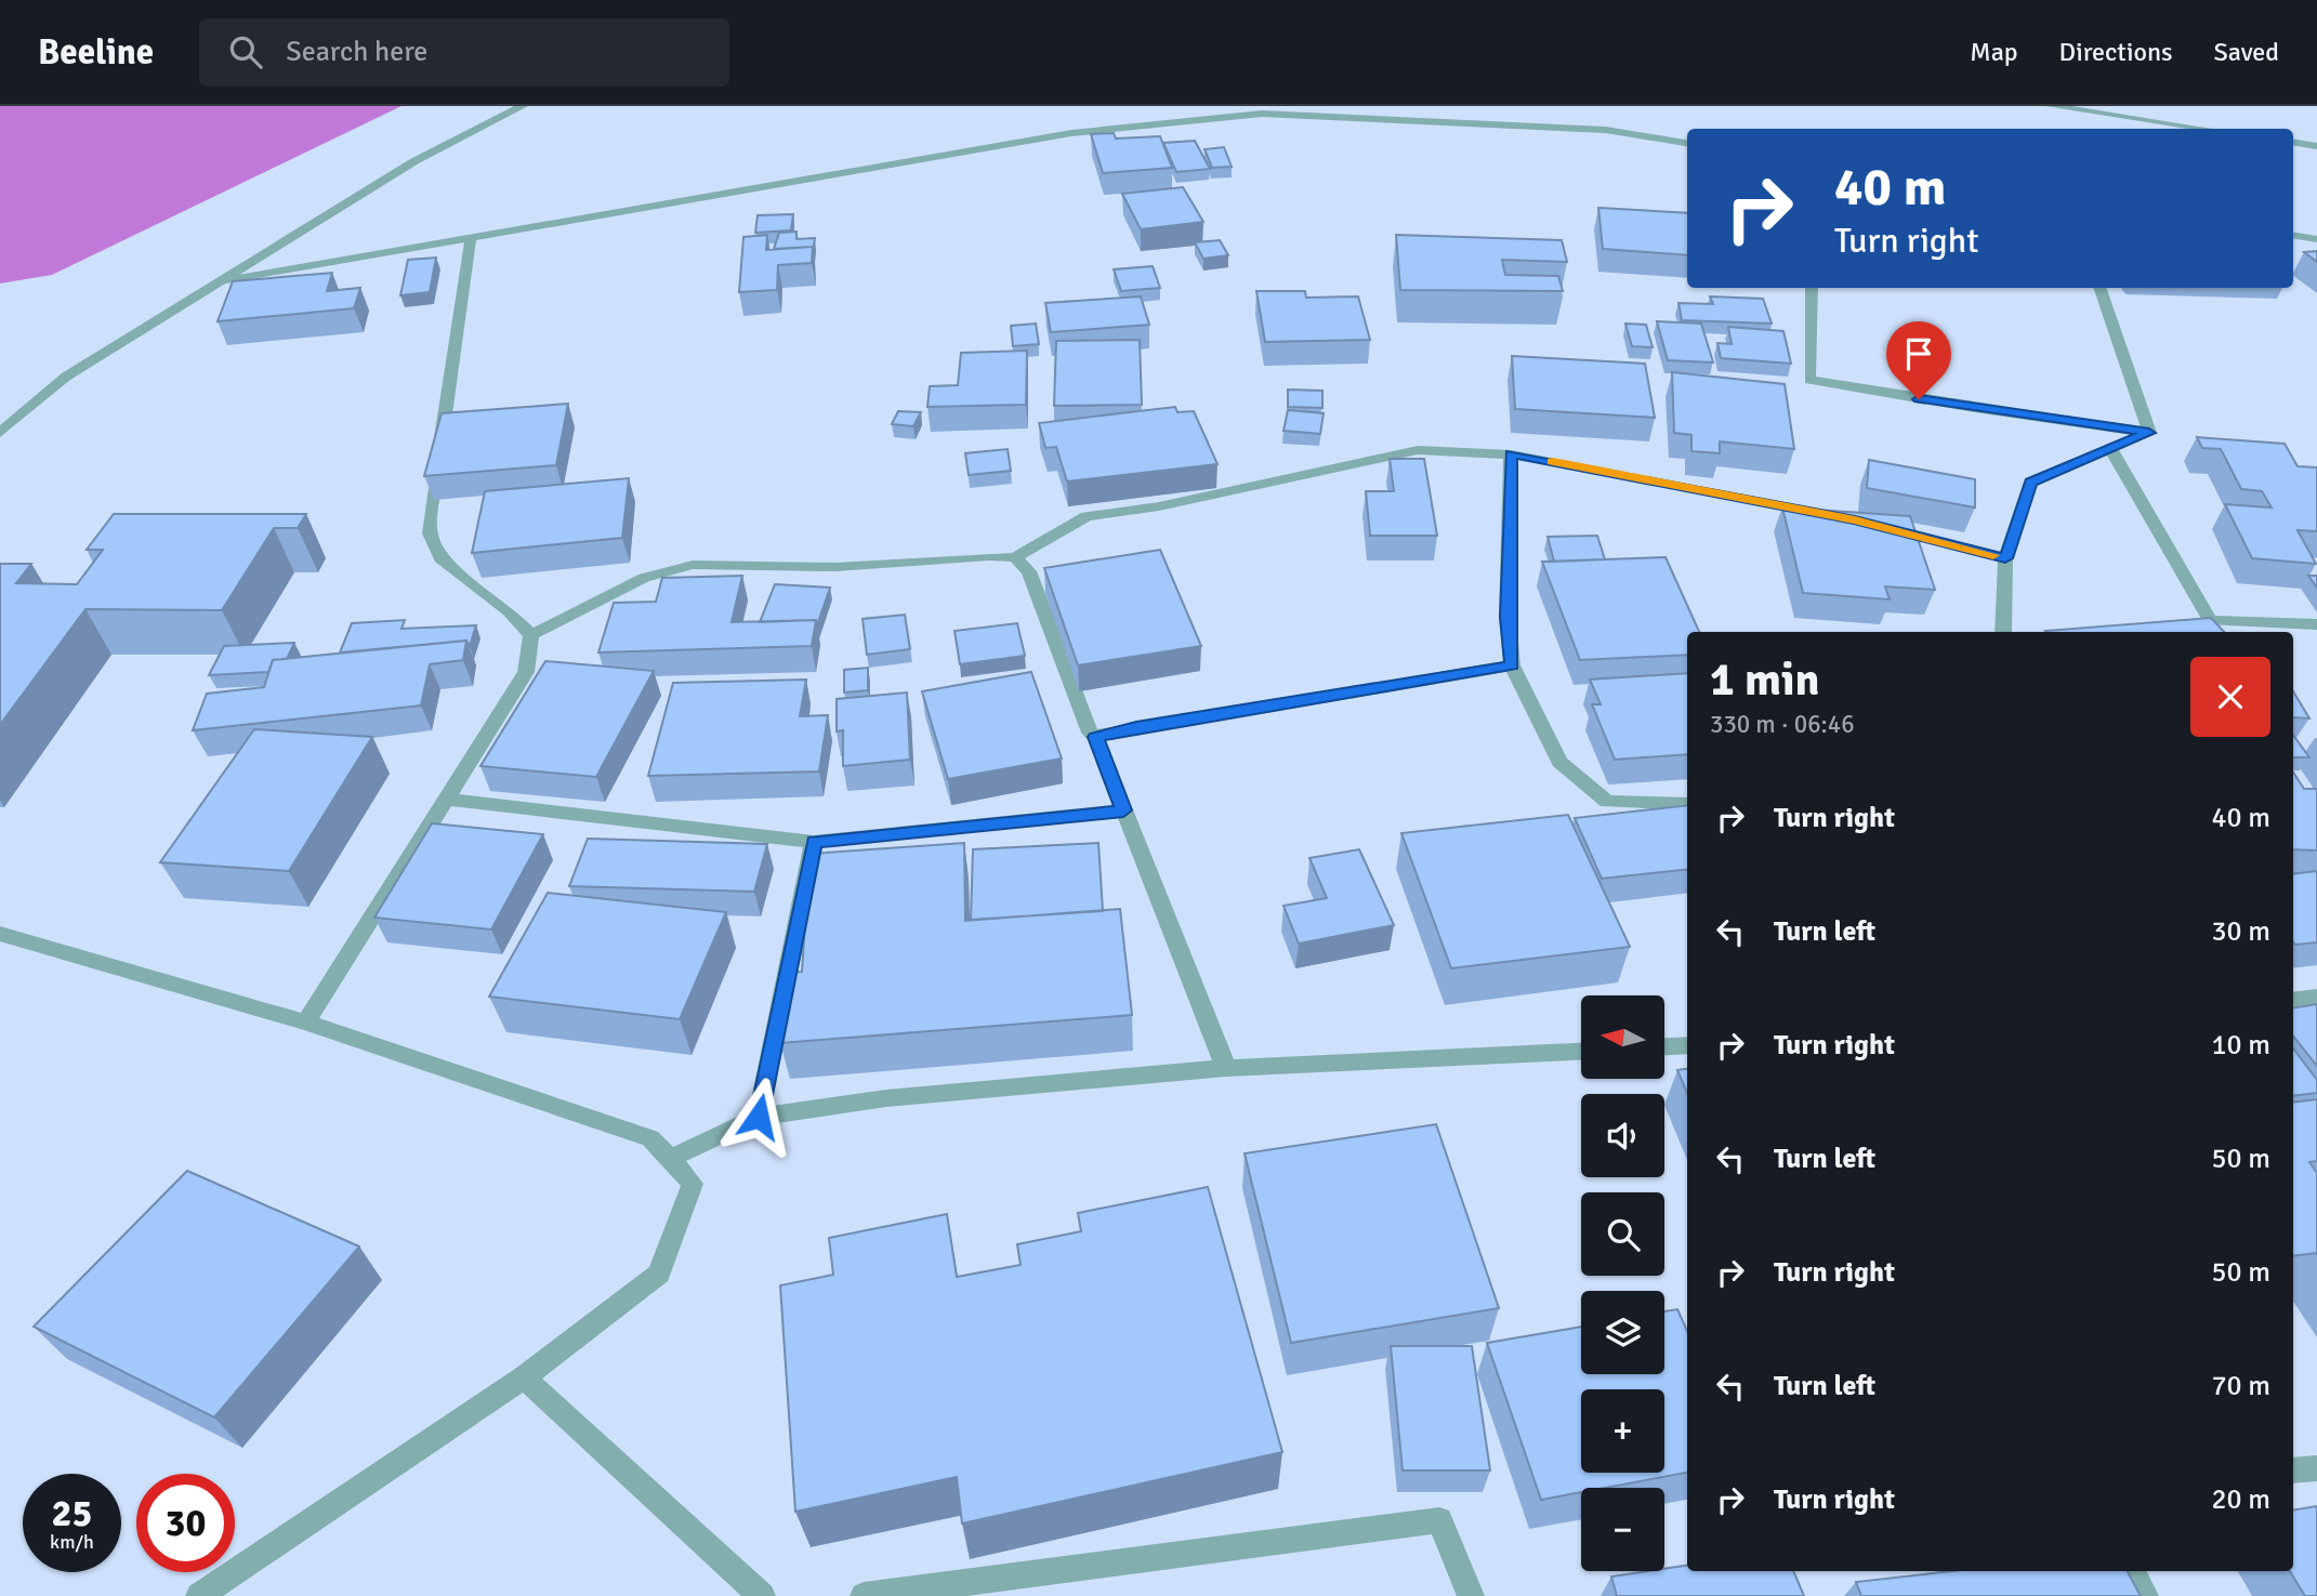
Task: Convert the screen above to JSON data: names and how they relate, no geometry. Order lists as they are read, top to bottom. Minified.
{"north":"left","page":{"header":"Beeline","search":"Search here","nav":["Map","Directions","Saved"],"turn":["40 m","Turn right"],"heading":["1 min","330 m · 06:46"],"list":[{"name":"Turn right","value":"40 m"},{"name":"Turn left","value":"30 m"},{"name":"Turn right","value":"10 m"},{"name":"Turn left","value":"50 m"},{"name":"Turn right","value":"50 m"},{"name":"Turn left","value":"70 m"},{"name":"Turn right","value":"20 m"}],"map_buttons":["+","−"],"speed":"25 km/h","limit":"30"}}
